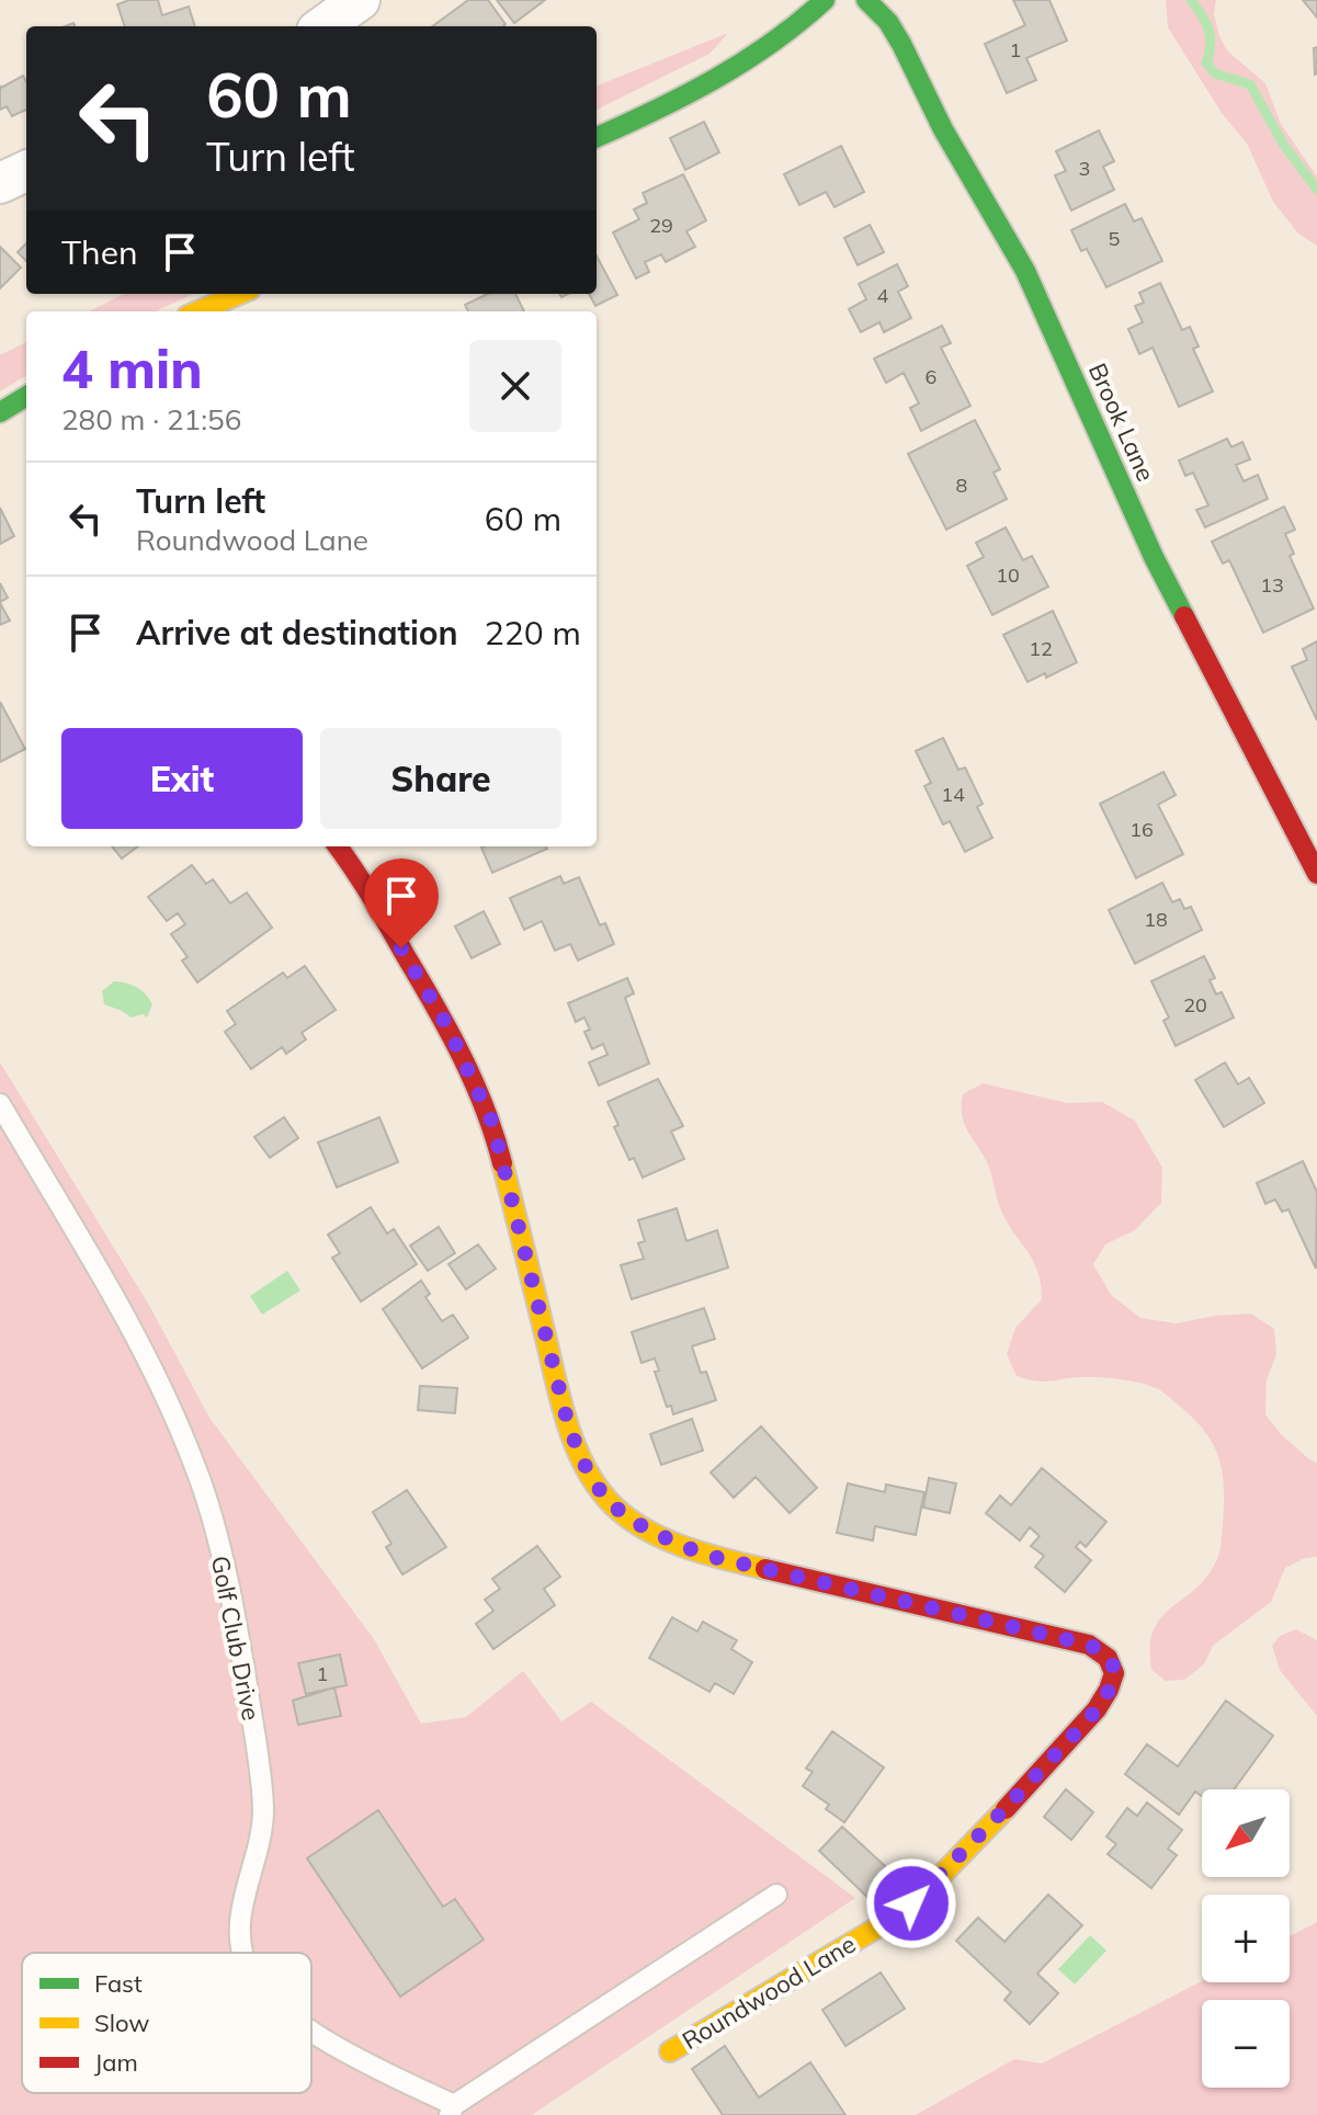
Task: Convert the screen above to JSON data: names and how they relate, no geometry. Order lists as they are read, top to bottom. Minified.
{"streets":{"street":["Brook Lane","Roundwood Lane"],"lane":["Golf Club Drive"]},"house_numbers":["1","3","29","5","4","6","8","10","13","12","14","16","18","20","1"],"legend":["Fast","Slow","Jam"],"north":"bottom left","page":{"turn":["60 m","Turn left"],"then":"Then","heading":["4 min","280 m · 21:56"],"list":[{"name":"Turn left","note":"Roundwood Lane","value":"60 m"},{"name":"Arrive at destination","value":"220 m"}],"buttons":["Exit","Share"],"map_buttons":["+","−"]}}
